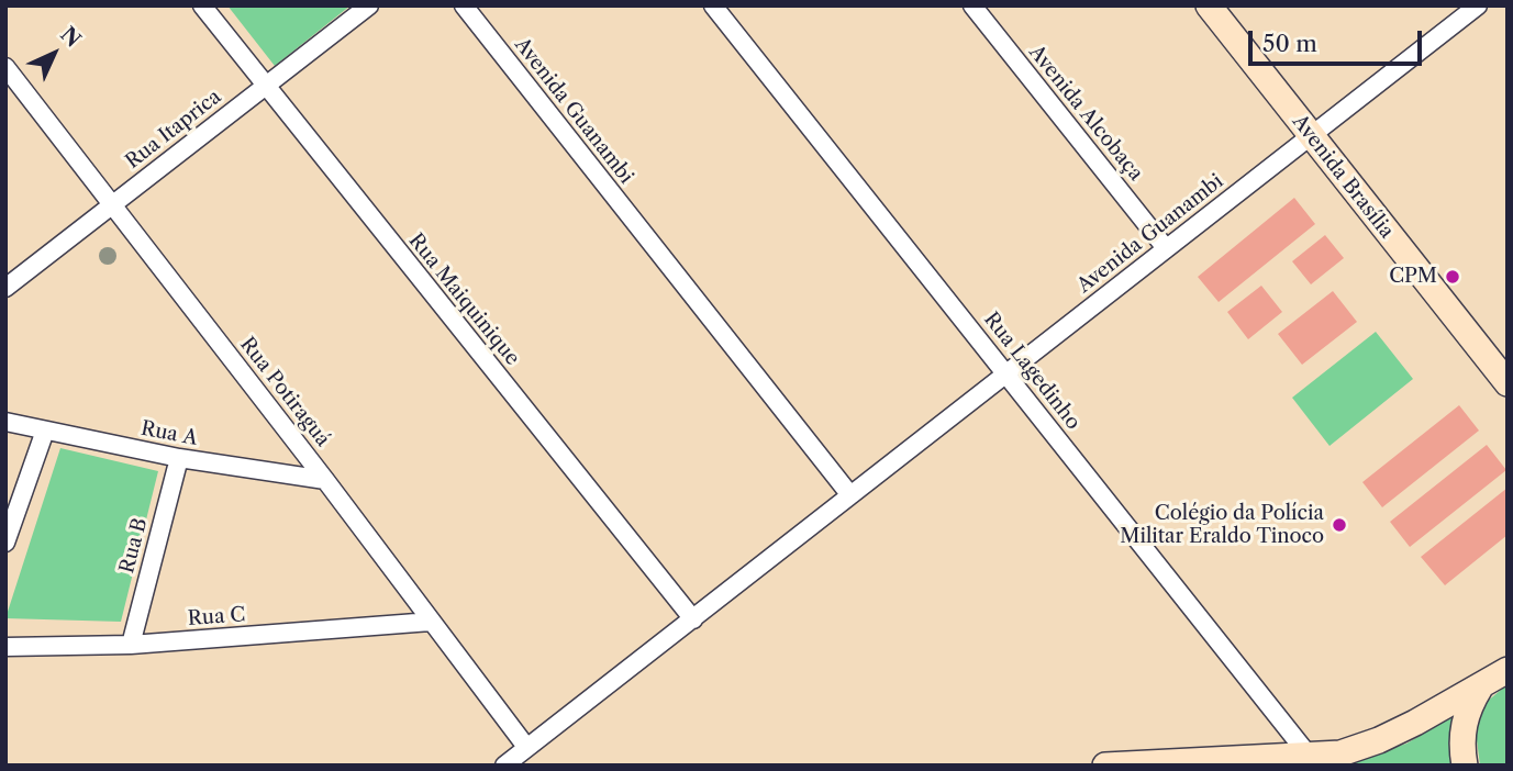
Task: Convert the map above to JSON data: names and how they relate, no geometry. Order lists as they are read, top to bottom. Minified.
{"streets":{"street":["Avenida Guanambi","Avenida Alcobaça","Rua Itaprica","Avenida Brasília","Rua Maiquinique","Rua Lagedinho","Rua Potiraguá","Rua A","Rua B","Rua C"]},"crossings":[["Avenida Guanambi","Avenida Alcobaça"],["Avenida Guanambi","Avenida Brasília"],["Avenida Guanambi","Rua Maiquinique"],["Avenida Guanambi","Rua Lagedinho"],["Avenida Guanambi","Rua Potiraguá"],["Rua Itaprica","Rua Maiquinique"],["Rua Itaprica","Rua Potiraguá"],["Rua Potiraguá","Rua A"],["Rua Potiraguá","Rua C"],["Rua A","Rua B"],["Rua B","Rua C"]],"places":["CPM","Colégio da Polícia Militar Eraldo Tinoco"],"scale_bar":"50 m","north":"top right"}
